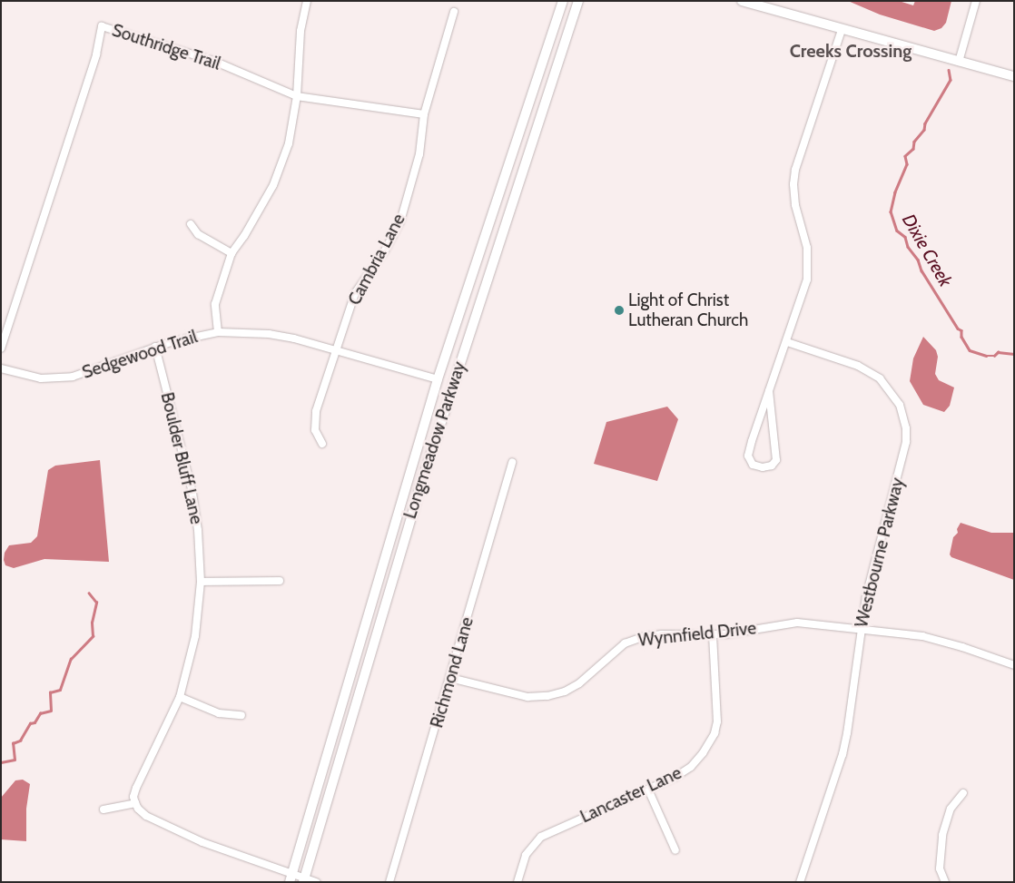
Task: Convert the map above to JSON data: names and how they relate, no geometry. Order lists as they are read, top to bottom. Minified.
{"streets":{"street":["Southridge Trail","Cambria Lane","Sedgewood Trail","Longmeadow Parkway","Boulder Bluff Lane","Westbourne Parkway","Wynnfield Drive","Richmond Lane","Lancaster Lane"]},"crossings":[["Southridge Trail","Cambria Lane"],["Cambria Lane","Sedgewood Trail"],["Sedgewood Trail","Longmeadow Parkway"],["Sedgewood Trail","Boulder Bluff Lane"],["Westbourne Parkway","Wynnfield Drive"],["Wynnfield Drive","Richmond Lane"],["Wynnfield Drive","Lancaster Lane"]],"districts":["Creeks Crossing"],"water":["Dixie Creek"],"places":["Light of Christ Lutheran Church"]}
